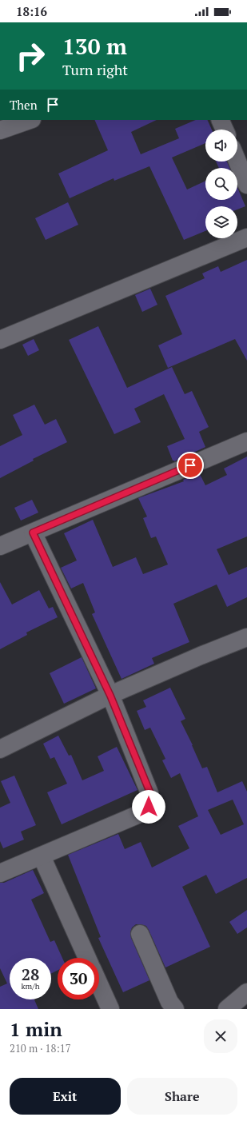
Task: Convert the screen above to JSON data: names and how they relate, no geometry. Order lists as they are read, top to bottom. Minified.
{"page":{"status":"18:16","turn":["130 m","Turn right"],"then":"Then","speed":"28 km/h","limit":"30","heading":["1 min","210 m · 18:17"],"buttons":["Exit","Share"]}}
